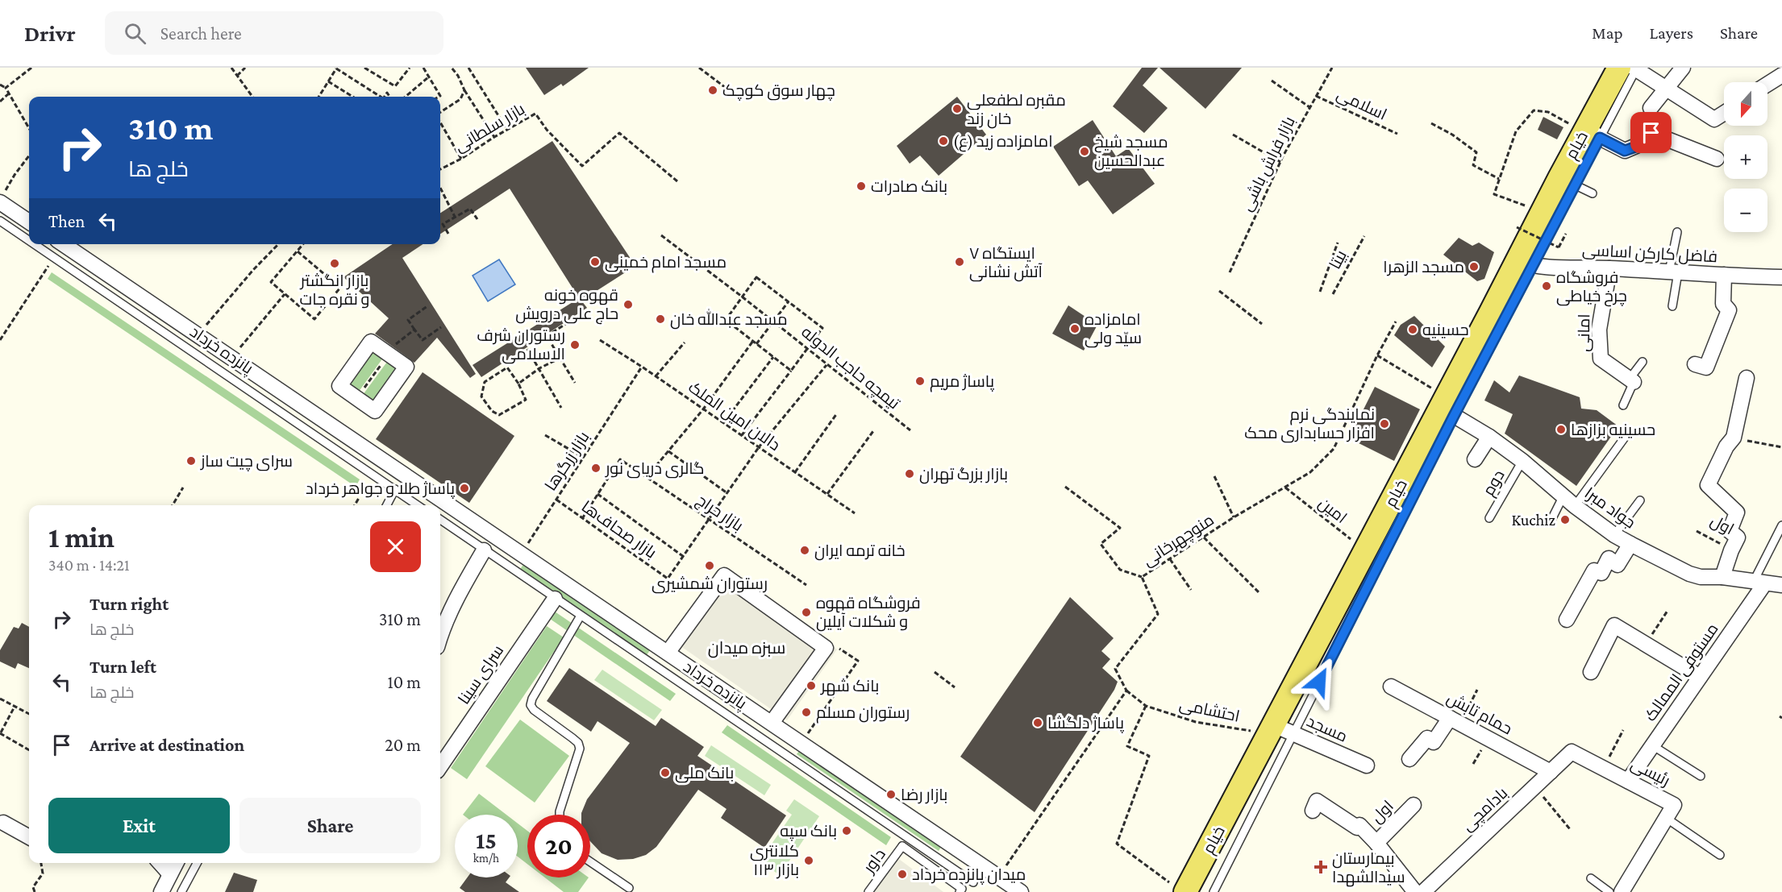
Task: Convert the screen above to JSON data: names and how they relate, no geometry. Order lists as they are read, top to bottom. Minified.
{"streets":{"main road":["خیام"],"street":["فاضل کارکن اساسی","امانی","جواد مبرا","اول","مستوفی الممالک","سرای سینا","حمام تابش","مسجد","رئیسی","بادامچی"],"lane":["پانزده خرداد","دوم","داور"],"path":["اسلامی","بازار سلطانی","بازار فراش باشی","بیتا","تیمچه حاجب الدوله","دالان امین الملک","بازار زرگرها","امین","بازار حراج","بازار صحاف‌ها","منوچهرخانی","احتشامی"]},"crossings":[["اسلامی","بازار فراش باشی"],["خیام","فاضل کارکن اساسی"],["خیام","جواد مبرا"],["خیام","امین"],["خیام","احتشامی"],["خیام","مسجد"],["فاضل کارکن اساسی","امانی"],["پانزده خرداد","سرای سینا"],["دالان امین الملک","بازار زرگرها"],["بازار زرگرها","بازار صحاف‌ها"],["دوم","جواد مبرا"],["جواد مبرا","مستوفی الممالک"],["امین","منوچهرخانی"],["مستوفی الممالک","رئیسی"],["احتشامی","مسجد"],["حمام تابش","بادامچی"],["رئیسی","بادامچی"]],"districts":["سبزه میدان"],"places":{"other":["چهار سوق کوچک","مقبره لطفعلی خان زند","امامزاده زید (ع)","مسجد شیخ عبدالحسین","بانک صادرات","مسجد امام خمینی","ایستگاه ۷ آتش نشانی","بازار انگشتر و نقره‌ جات","مسجد الزهرا","فروشگاه چرخ خیاطی","قهوه خونه حاج علی درویش","مسجد عبدالله خان","امامزاده سیّد ولی","حسینیه","رستوران شرف الاسلامی","پاساژ مریم","نمایندگی نرم افزار حسابداری محک","حسینیه بزازها","سرای چیت ساز","گالری دریای نور","بازار بزرگ تهران","پاساژ طلا و جواهر خرداد","Kuchiz","خانه ترمه ایران","رستوران شمشيری","فروشگاه قهوه و شکلات آیلین","بانک شهر","رستوران مسلم","پاساژ دلگشا","بانک ملی","بازار رضا","بانک سپه","کلانتری ۱۱۳ بازار","میدان پانزده خرداد"],"health":["بیمارستان سیدالشهدا"]},"north":"bottom","page":{"header":"Drivr","search":"Search here","nav":["Map","Layers","Share"],"map_buttons":["+","−"],"turn":["310 m","خلج ها"],"then":"Then","heading":["1 min","340 m · 14:21"],"list":[{"name":"Turn right","note":"خلج ها","value":"310 m"},{"name":"Turn left","note":"خلج ها","value":"10 m"},{"name":"Arrive at destination","value":"20 m"}],"buttons":["Exit","Share"],"speed":"15 km/h","limit":"20"}}
